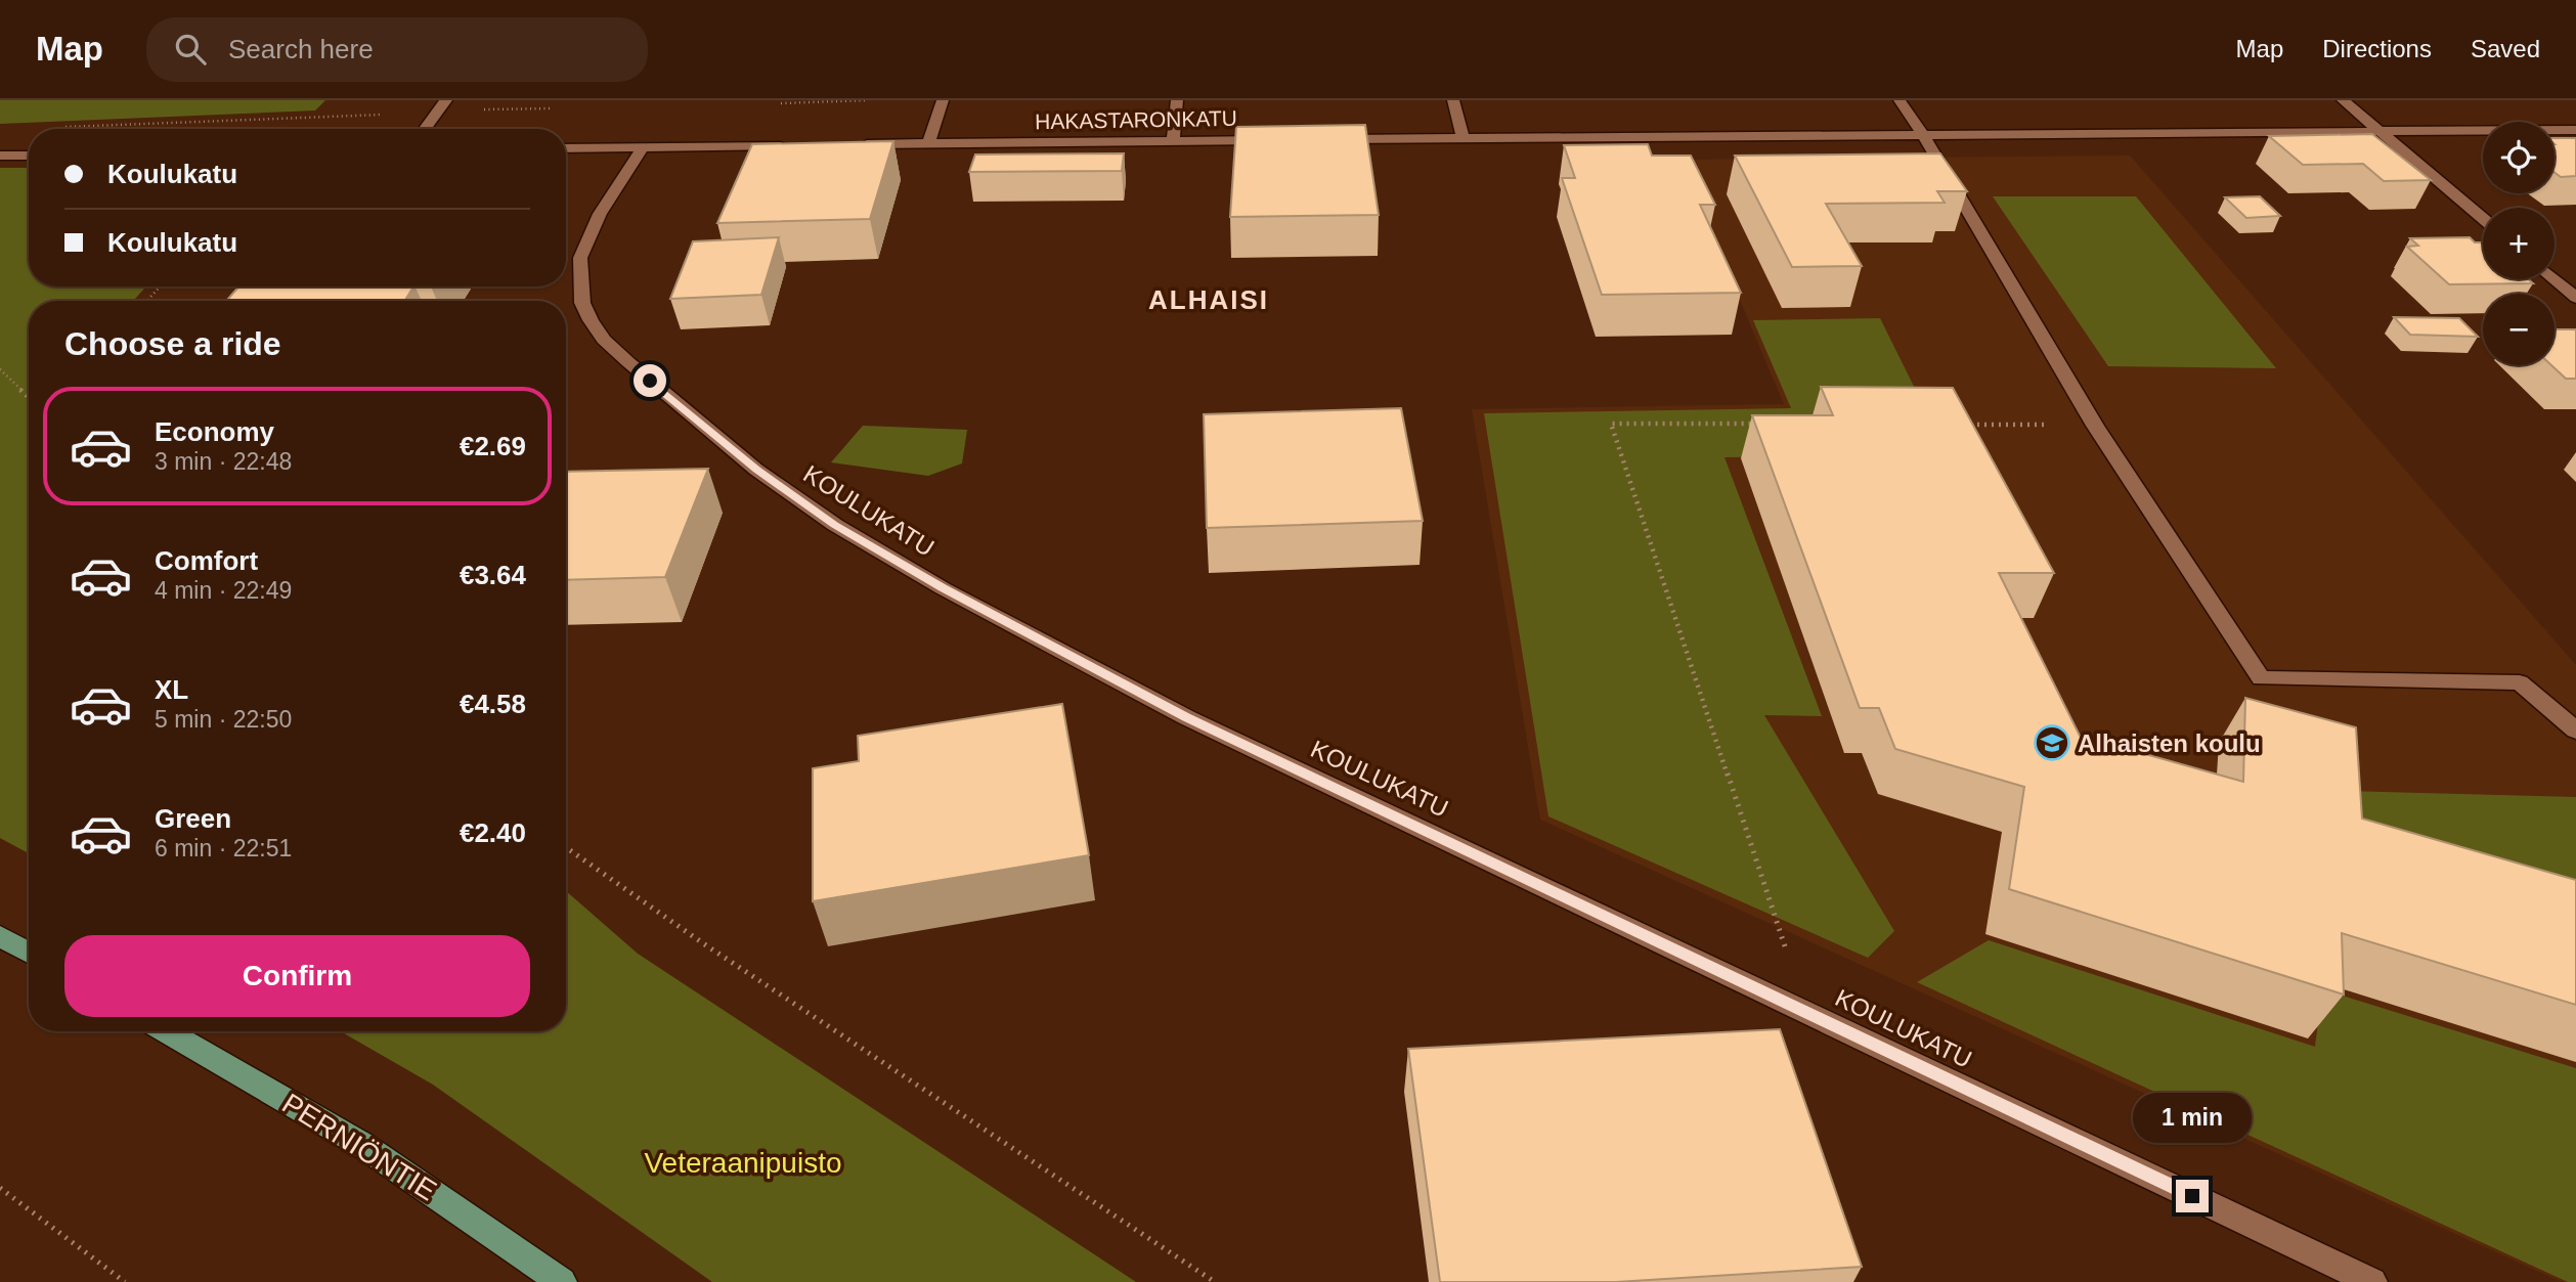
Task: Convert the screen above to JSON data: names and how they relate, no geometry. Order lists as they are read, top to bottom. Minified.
{"streets":{"main road":["PERNIÖNTIE"],"street":["HAKASTARONKATU","KOULUKATU"]},"districts":["ALHAISI"],"parks":["Veteraanipuisto"],"places":{"school or university":["Alhaisten koulu"]},"page":{"header":"Map","search":"Search here","nav":["Map","Directions","Saved"],"map_buttons":["+","−"],"banner":["Koulukatu","Koulukatu"],"heading":"Choose a ride","list":[{"name":"Economy","note":"3 min · 22:48","value":"€2.69"},{"name":"Comfort","note":"4 min · 22:49","value":"€3.64"},{"name":"XL","note":"5 min · 22:50","value":"€4.58"},{"name":"Green","note":"6 min · 22:51","value":"€2.40"}],"buttons":"Confirm","bubble":"1 min"}}
